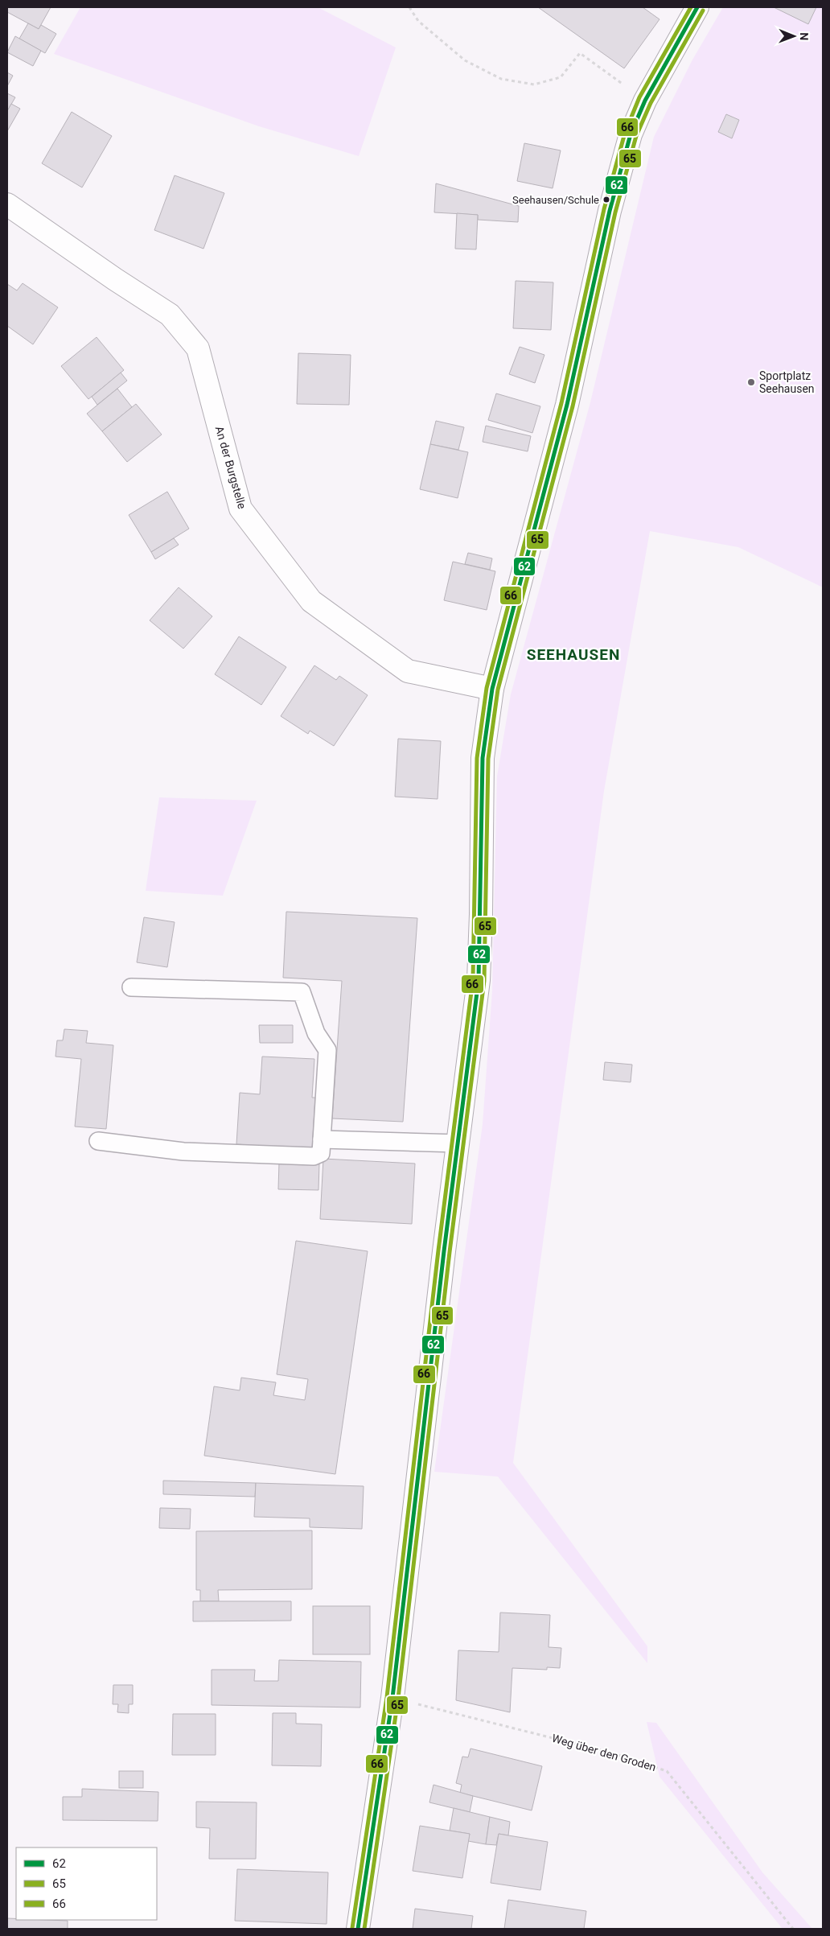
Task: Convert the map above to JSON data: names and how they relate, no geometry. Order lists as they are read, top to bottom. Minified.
{"streets":{"street":["An der Burgstelle"],"path":["Weg über den Groden"]},"districts":["SEEHAUSEN"],"places":["Seehausen/Schule","Sportplatz Seehausen"],"lines":["transit line 62","transit line 66","transit line 65"],"legend":["62","65","66"],"north":"right"}
